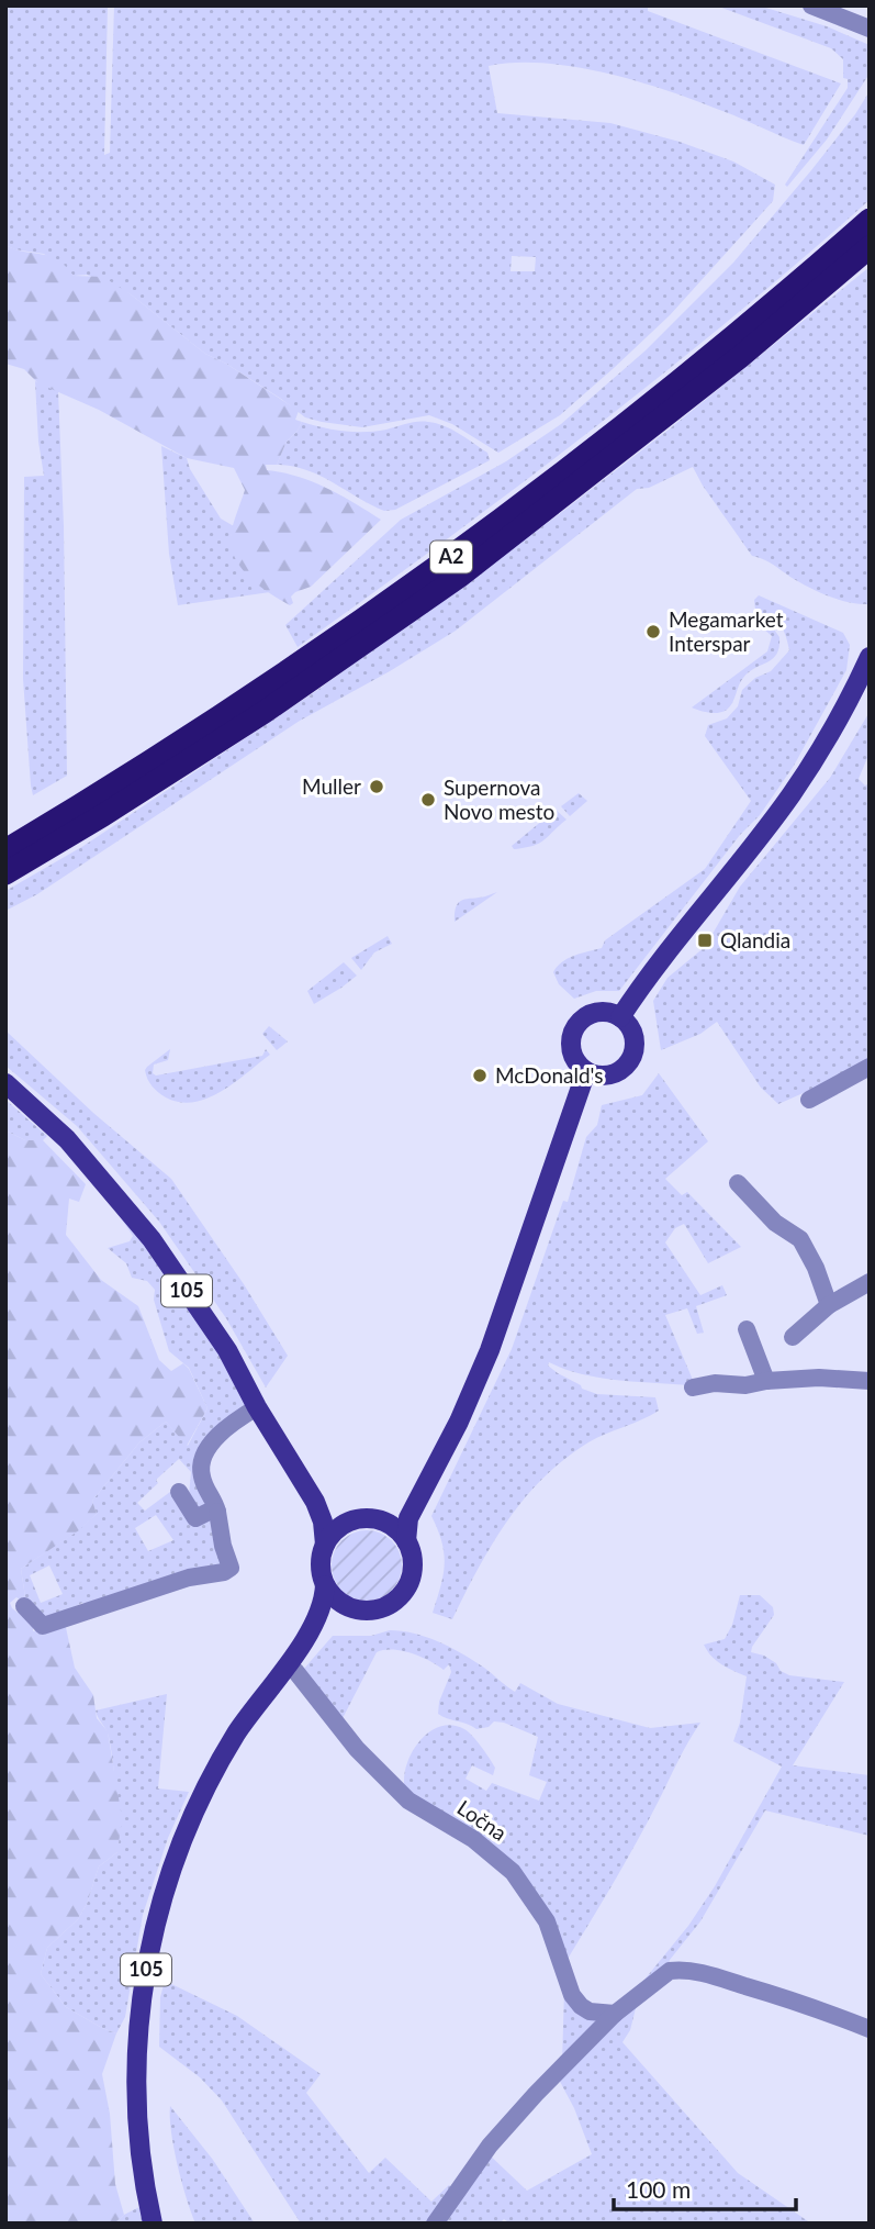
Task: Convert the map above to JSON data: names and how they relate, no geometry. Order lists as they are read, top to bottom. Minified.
{"streets":{"highway":["A2"],"main road":["105"],"street":["Ločna"]},"crossings":[["105","Ločna"]],"places":{"other":["Megamarket Interspar","Muller","Supernova Novo mesto","McDonald's"],"transit":["Qlandia"]},"scale_bar":"100 m"}
